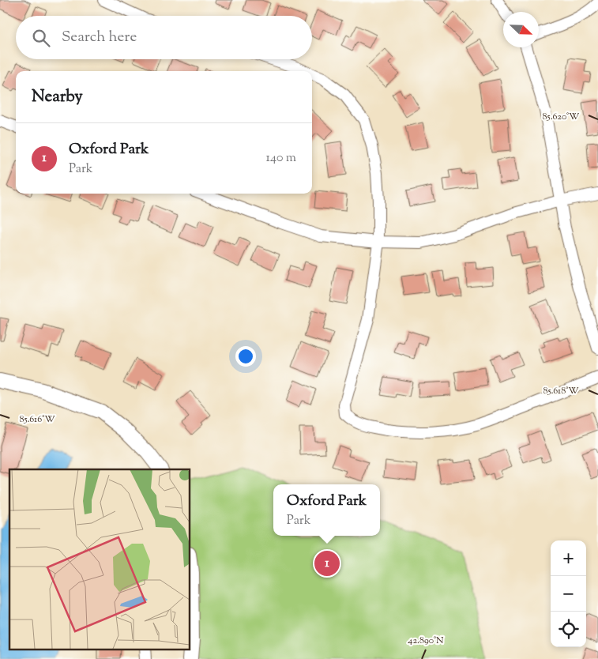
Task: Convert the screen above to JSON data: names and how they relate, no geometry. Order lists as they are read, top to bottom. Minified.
{"north":"bottom right","page":{"search":"Search here","heading":"Nearby","list":[{"mark":"1","name":"Oxford Park","note":"Park","value":"140 m"}],"popup":["Oxford Park","Park"],"map_buttons":["+","−"],"pins":"1"},"coordinates":["85.620°W","85.618°W","85.616°W","42.890°N"]}
